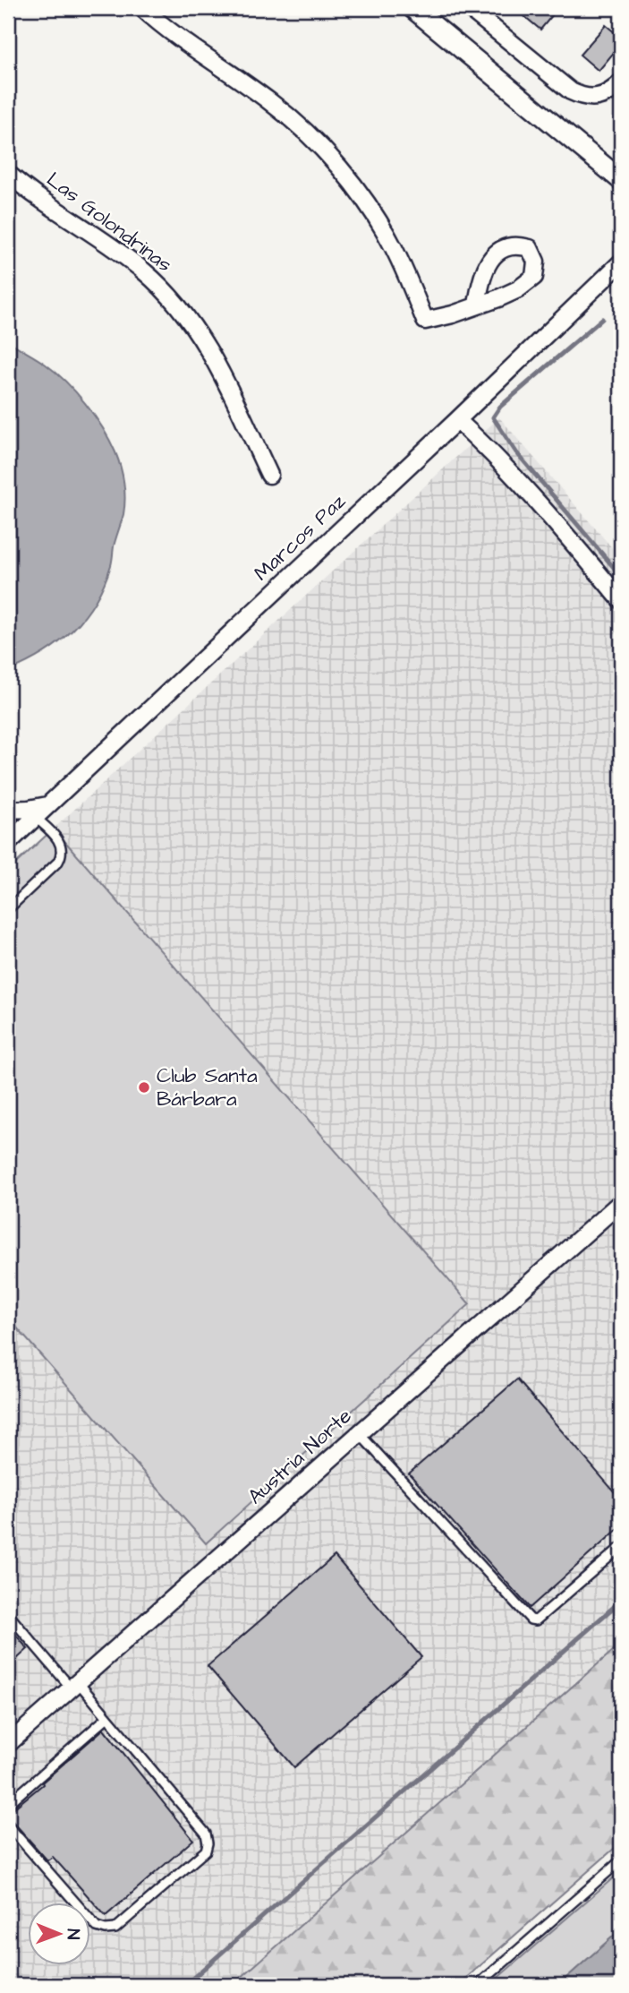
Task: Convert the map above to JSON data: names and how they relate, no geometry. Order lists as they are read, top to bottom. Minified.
{"streets":{"street":["Las Golondrinas","Marcos Paz","Austria Norte"]},"places":["Club Santa Bárbara"],"north":"right"}
